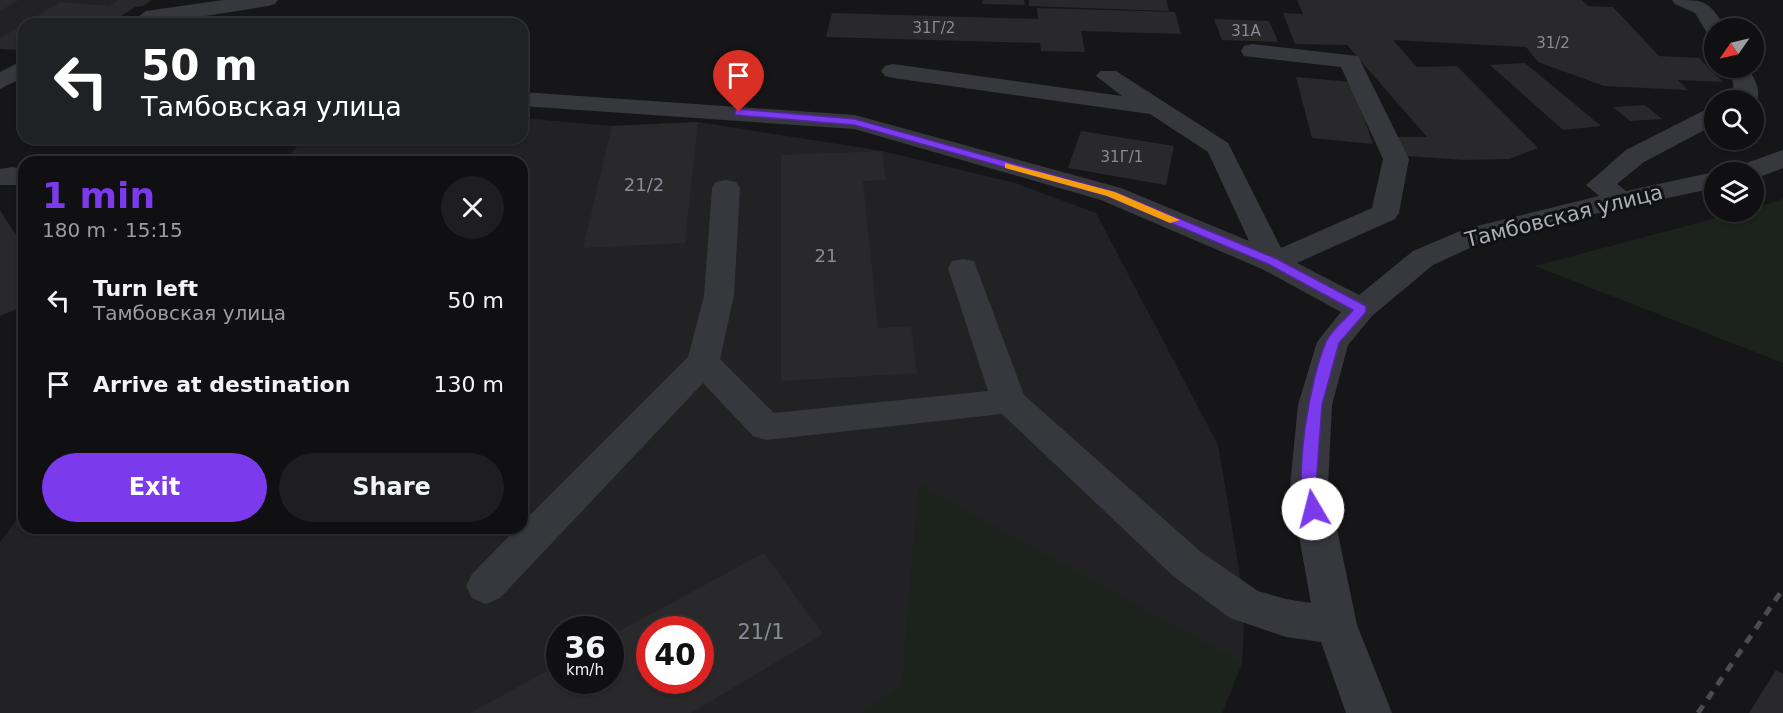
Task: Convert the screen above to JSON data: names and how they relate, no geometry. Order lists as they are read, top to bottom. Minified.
{"streets":{"street":["Тамбовская улица"]},"house_numbers":["31Г/2","31А","31/2","31Г/1","21/2","21","21/1"],"north":"bottom left","page":{"turn":["50 m","Тамбовская улица"],"heading":["1 min","180 m · 15:15"],"list":[{"name":"Turn left","note":"Тамбовская улица","value":"50 m"},{"name":"Arrive at destination","value":"130 m"}],"buttons":["Exit","Share"],"speed":"36 km/h","limit":"40"}}
